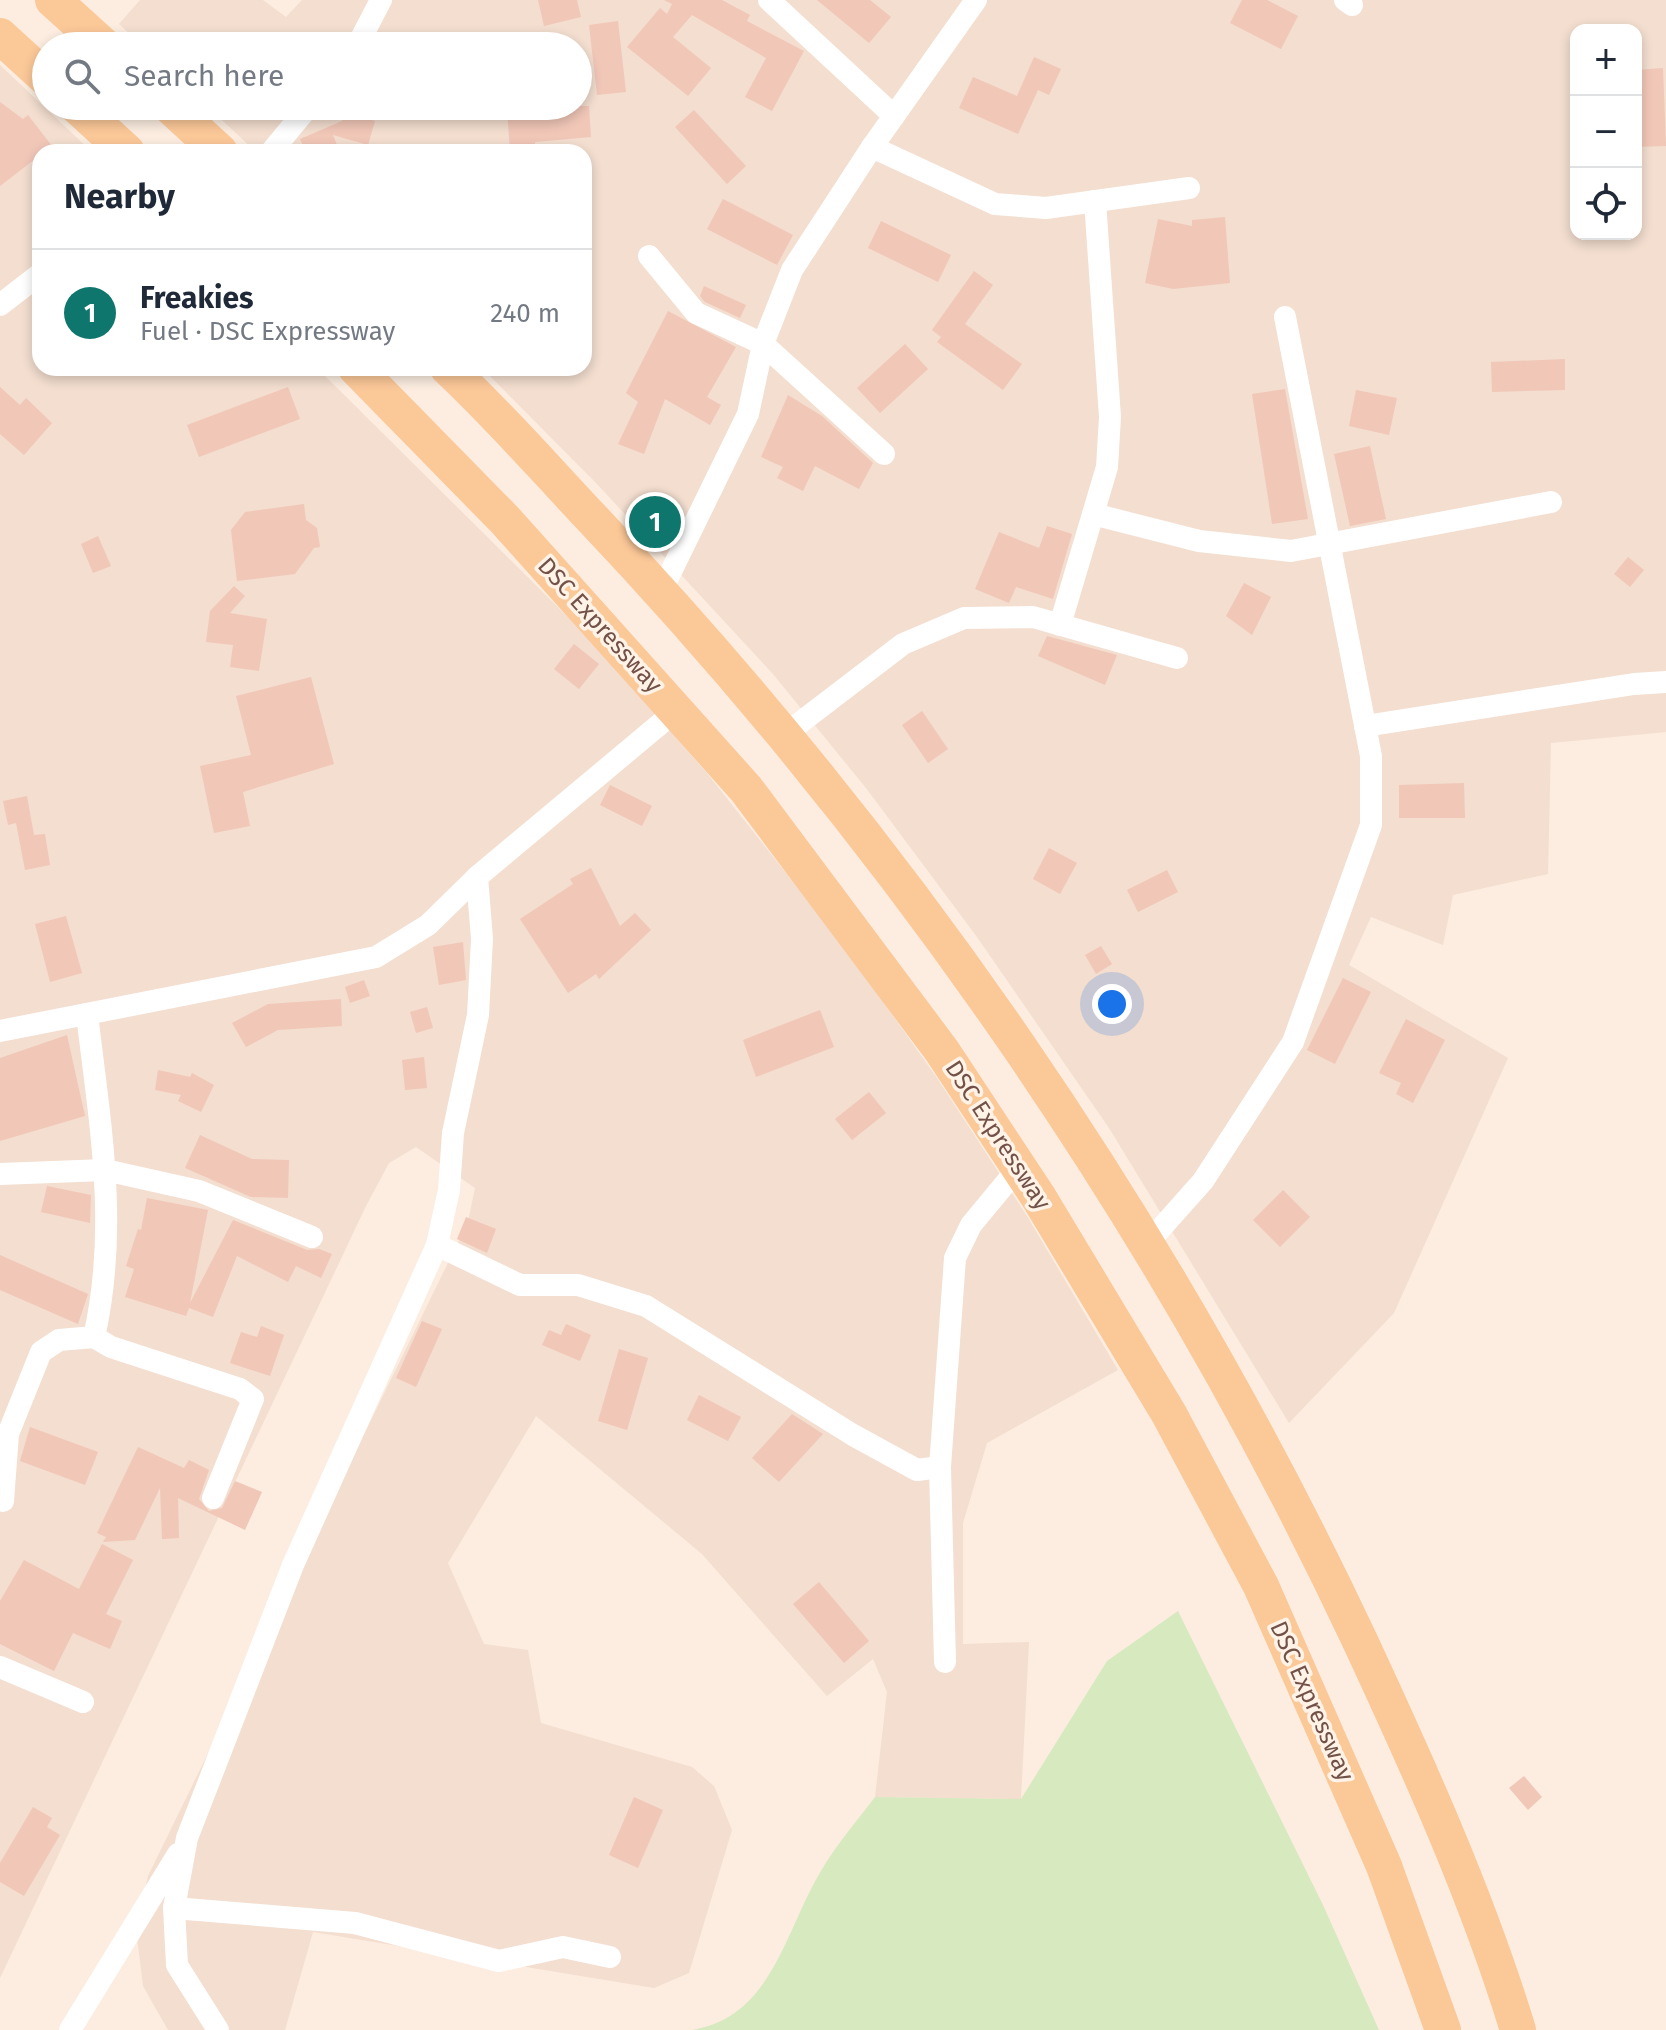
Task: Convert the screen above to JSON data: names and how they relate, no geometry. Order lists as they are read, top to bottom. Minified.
{"streets":{"main road":["DSC Expressway"]},"page":{"map_buttons":["+","−"],"search":"Search here","heading":"Nearby","list":[{"mark":"1","name":"Freakies","note":"Fuel · DSC Expressway","value":"240 m"}],"pins":"1"}}
